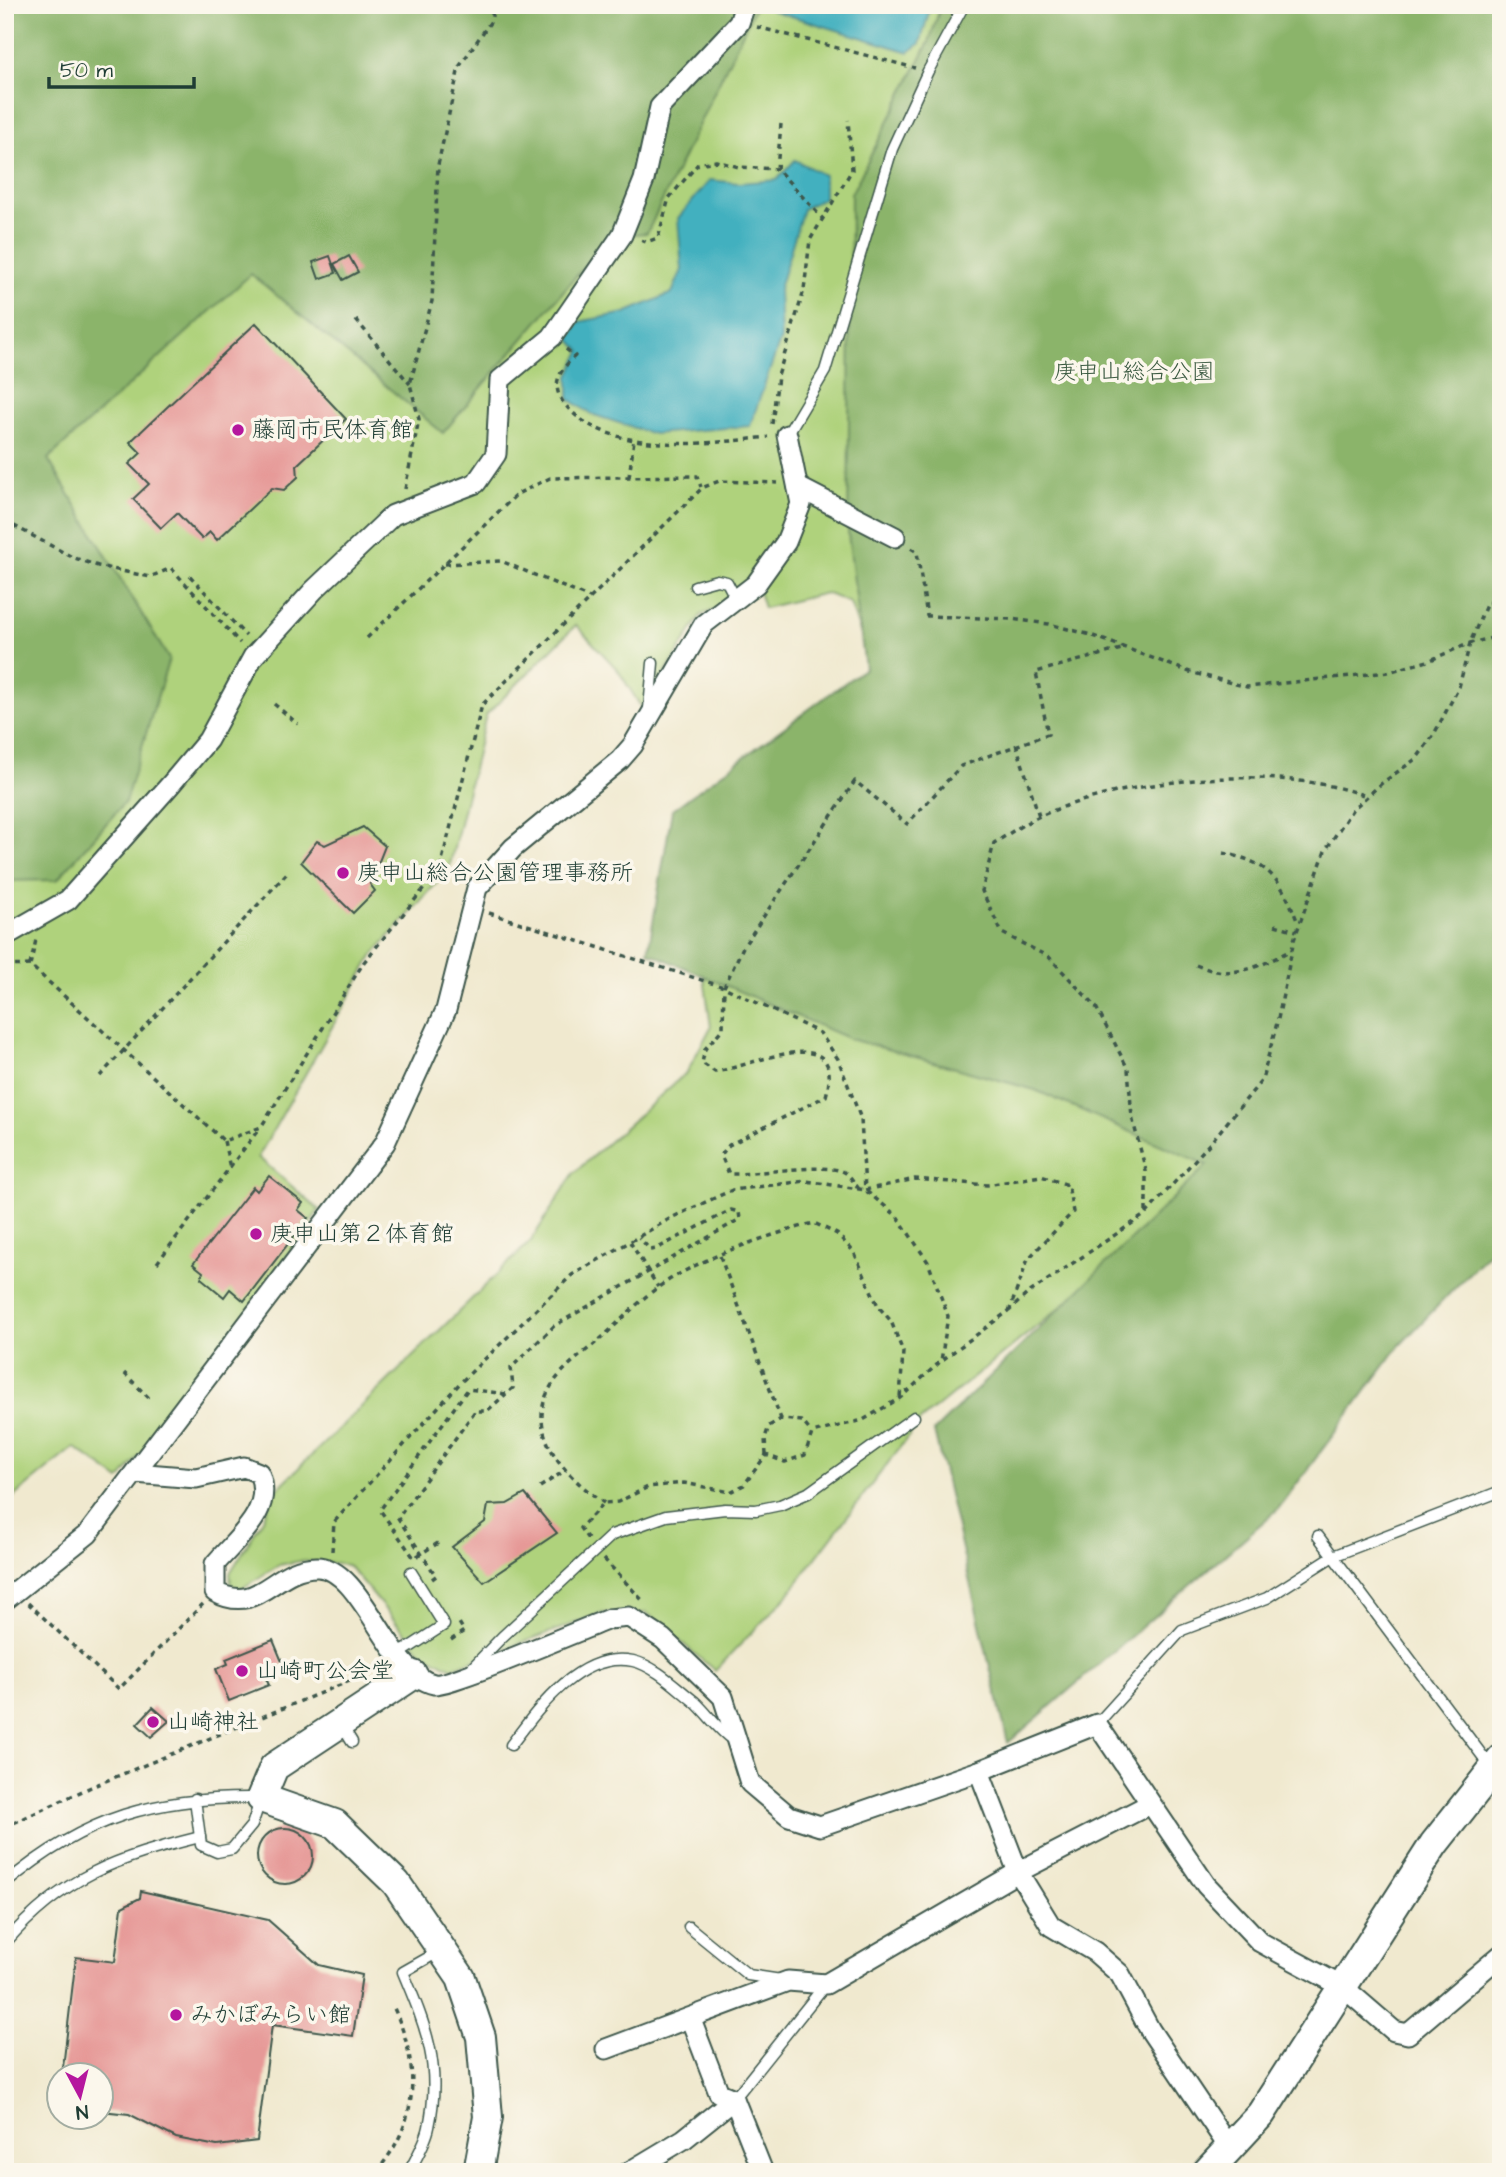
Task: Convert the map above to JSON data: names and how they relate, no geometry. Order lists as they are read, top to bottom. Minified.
{"parks":["庚申山総合公園"],"places":["藤岡市民体育館","庚申山総合公園管理事務所","庚申山第２体育館","山崎町公会堂","山崎神社","みかぼみらい館"],"scale_bar":"50 m","north":"bottom"}
